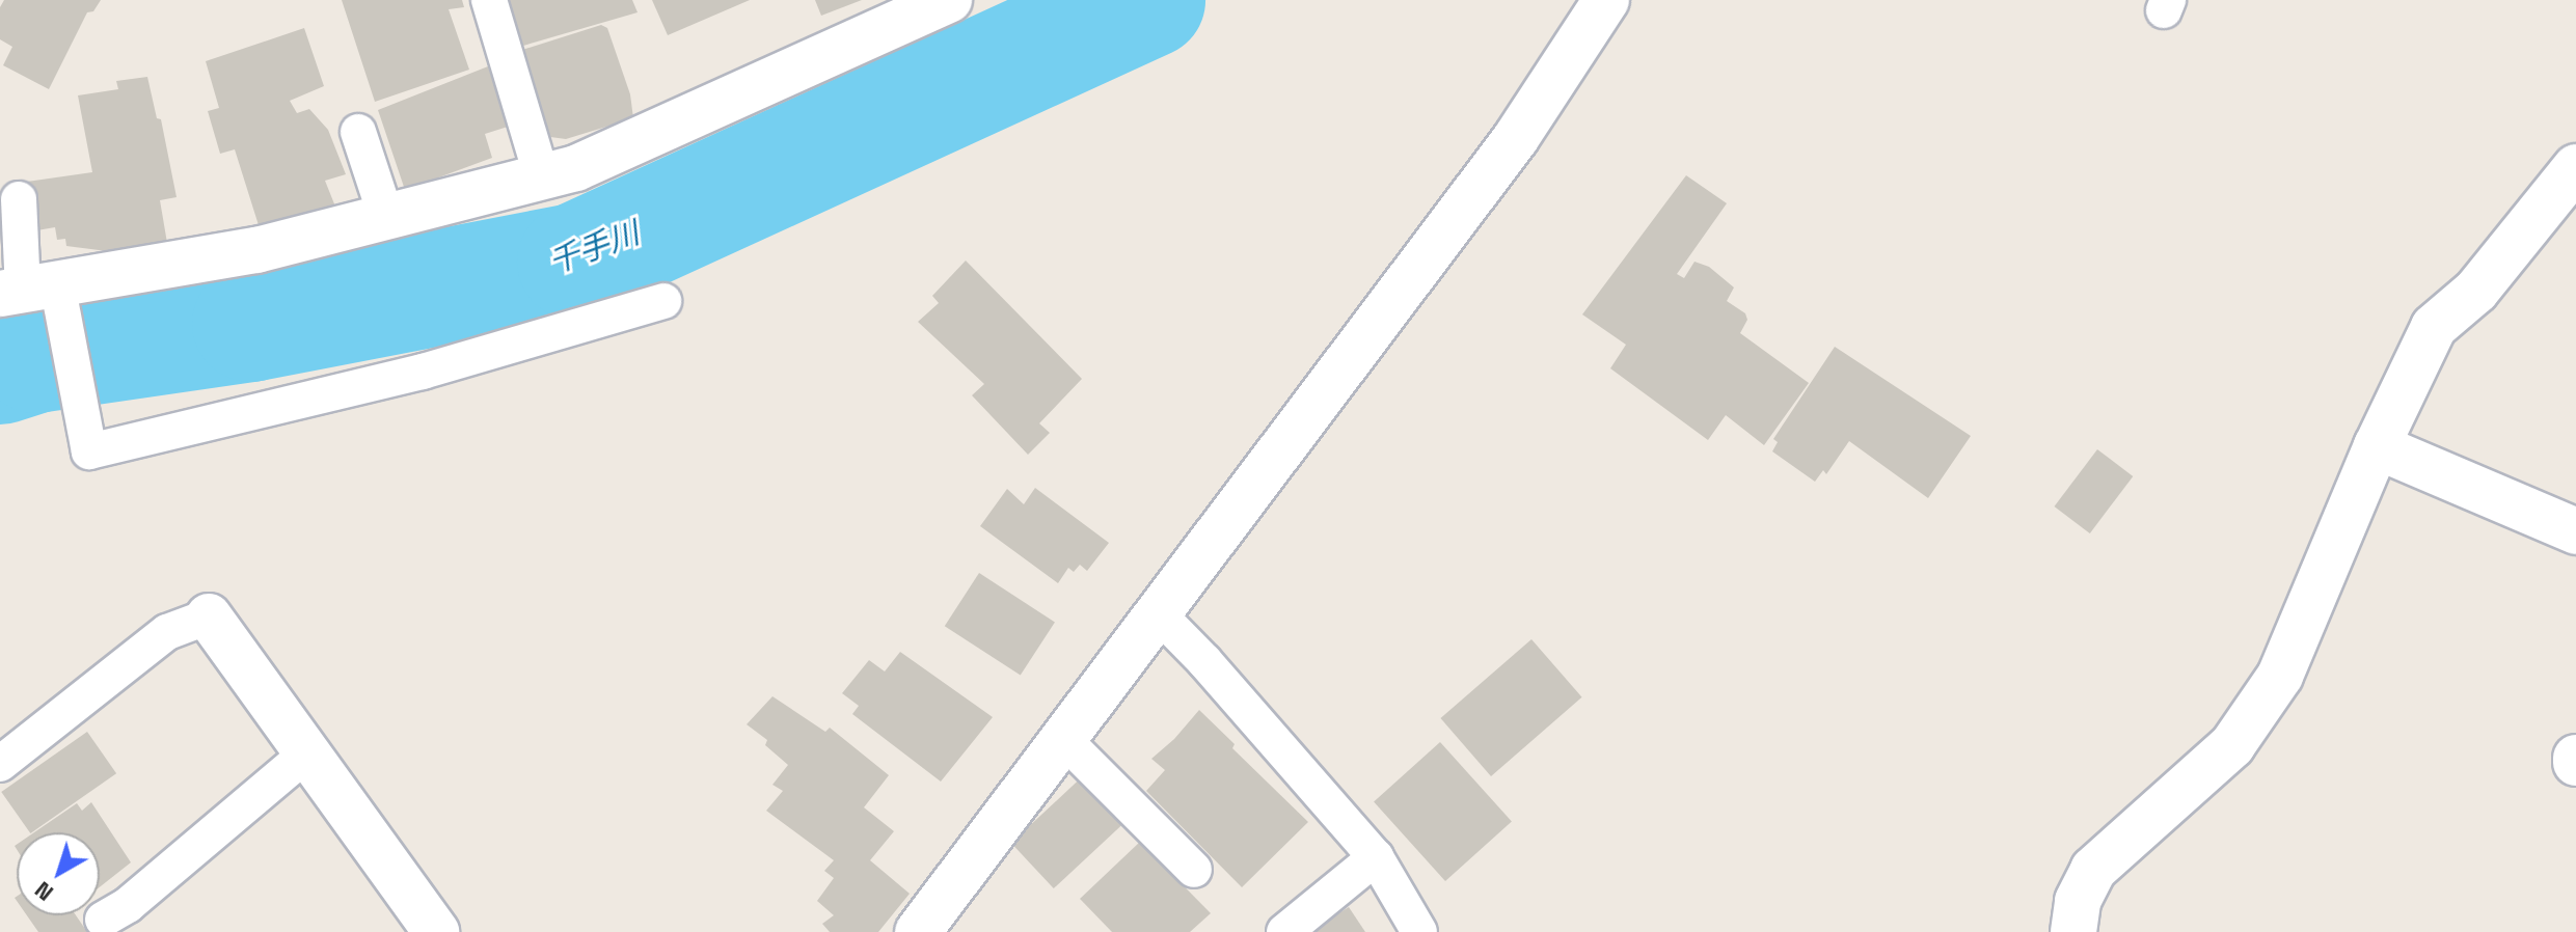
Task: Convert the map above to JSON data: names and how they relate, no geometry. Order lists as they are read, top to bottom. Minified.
{"water":["千手川"],"north":"bottom left"}
